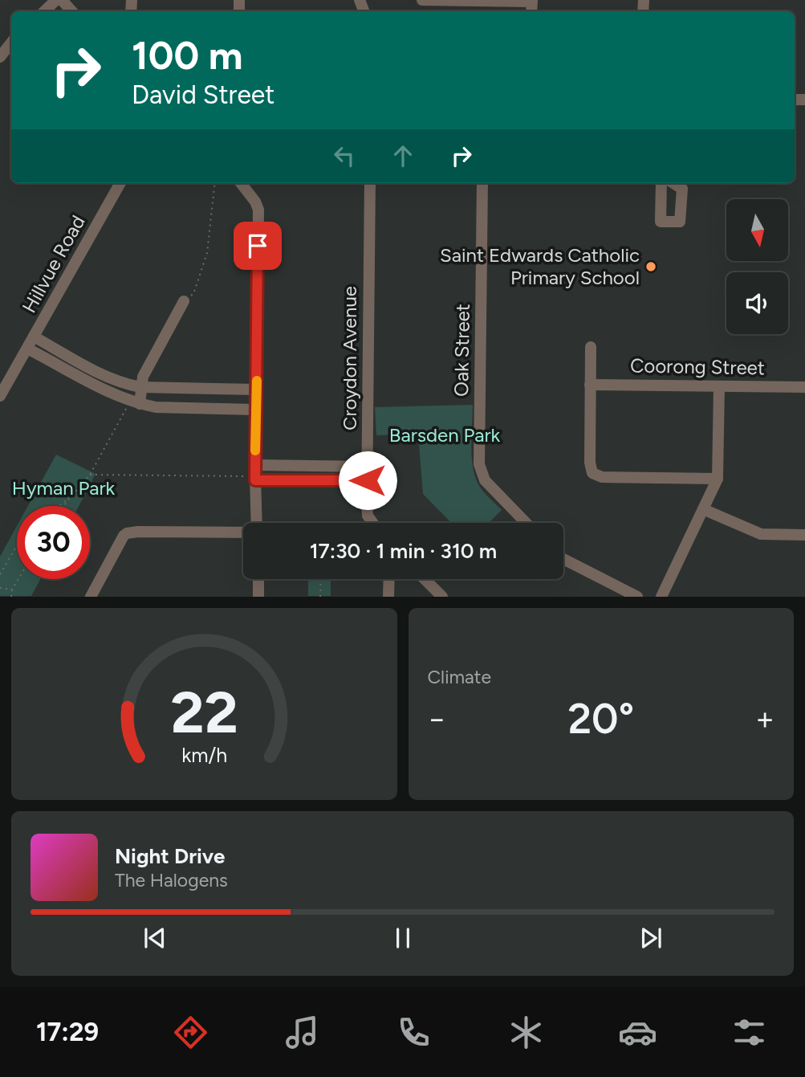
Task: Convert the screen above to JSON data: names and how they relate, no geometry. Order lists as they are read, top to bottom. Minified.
{"streets":{"street":["Hillvue Road","Oak Street","Croydon Avenue","Coorong Street"]},"parks":["Barsden Park","Hyman Park"],"places":["Saint Edwards Catholic Primary School"],"north":"bottom","page":{"turn":["100 m","David Street"],"limit":"30","trip":"17:30 · 1 min · 310 m","tile":"Climate","heat":["−","20°","+"],"song":["Night Drive","The Halogens"],"tabs":"17:29","gauge":["22","km/h"]}}
